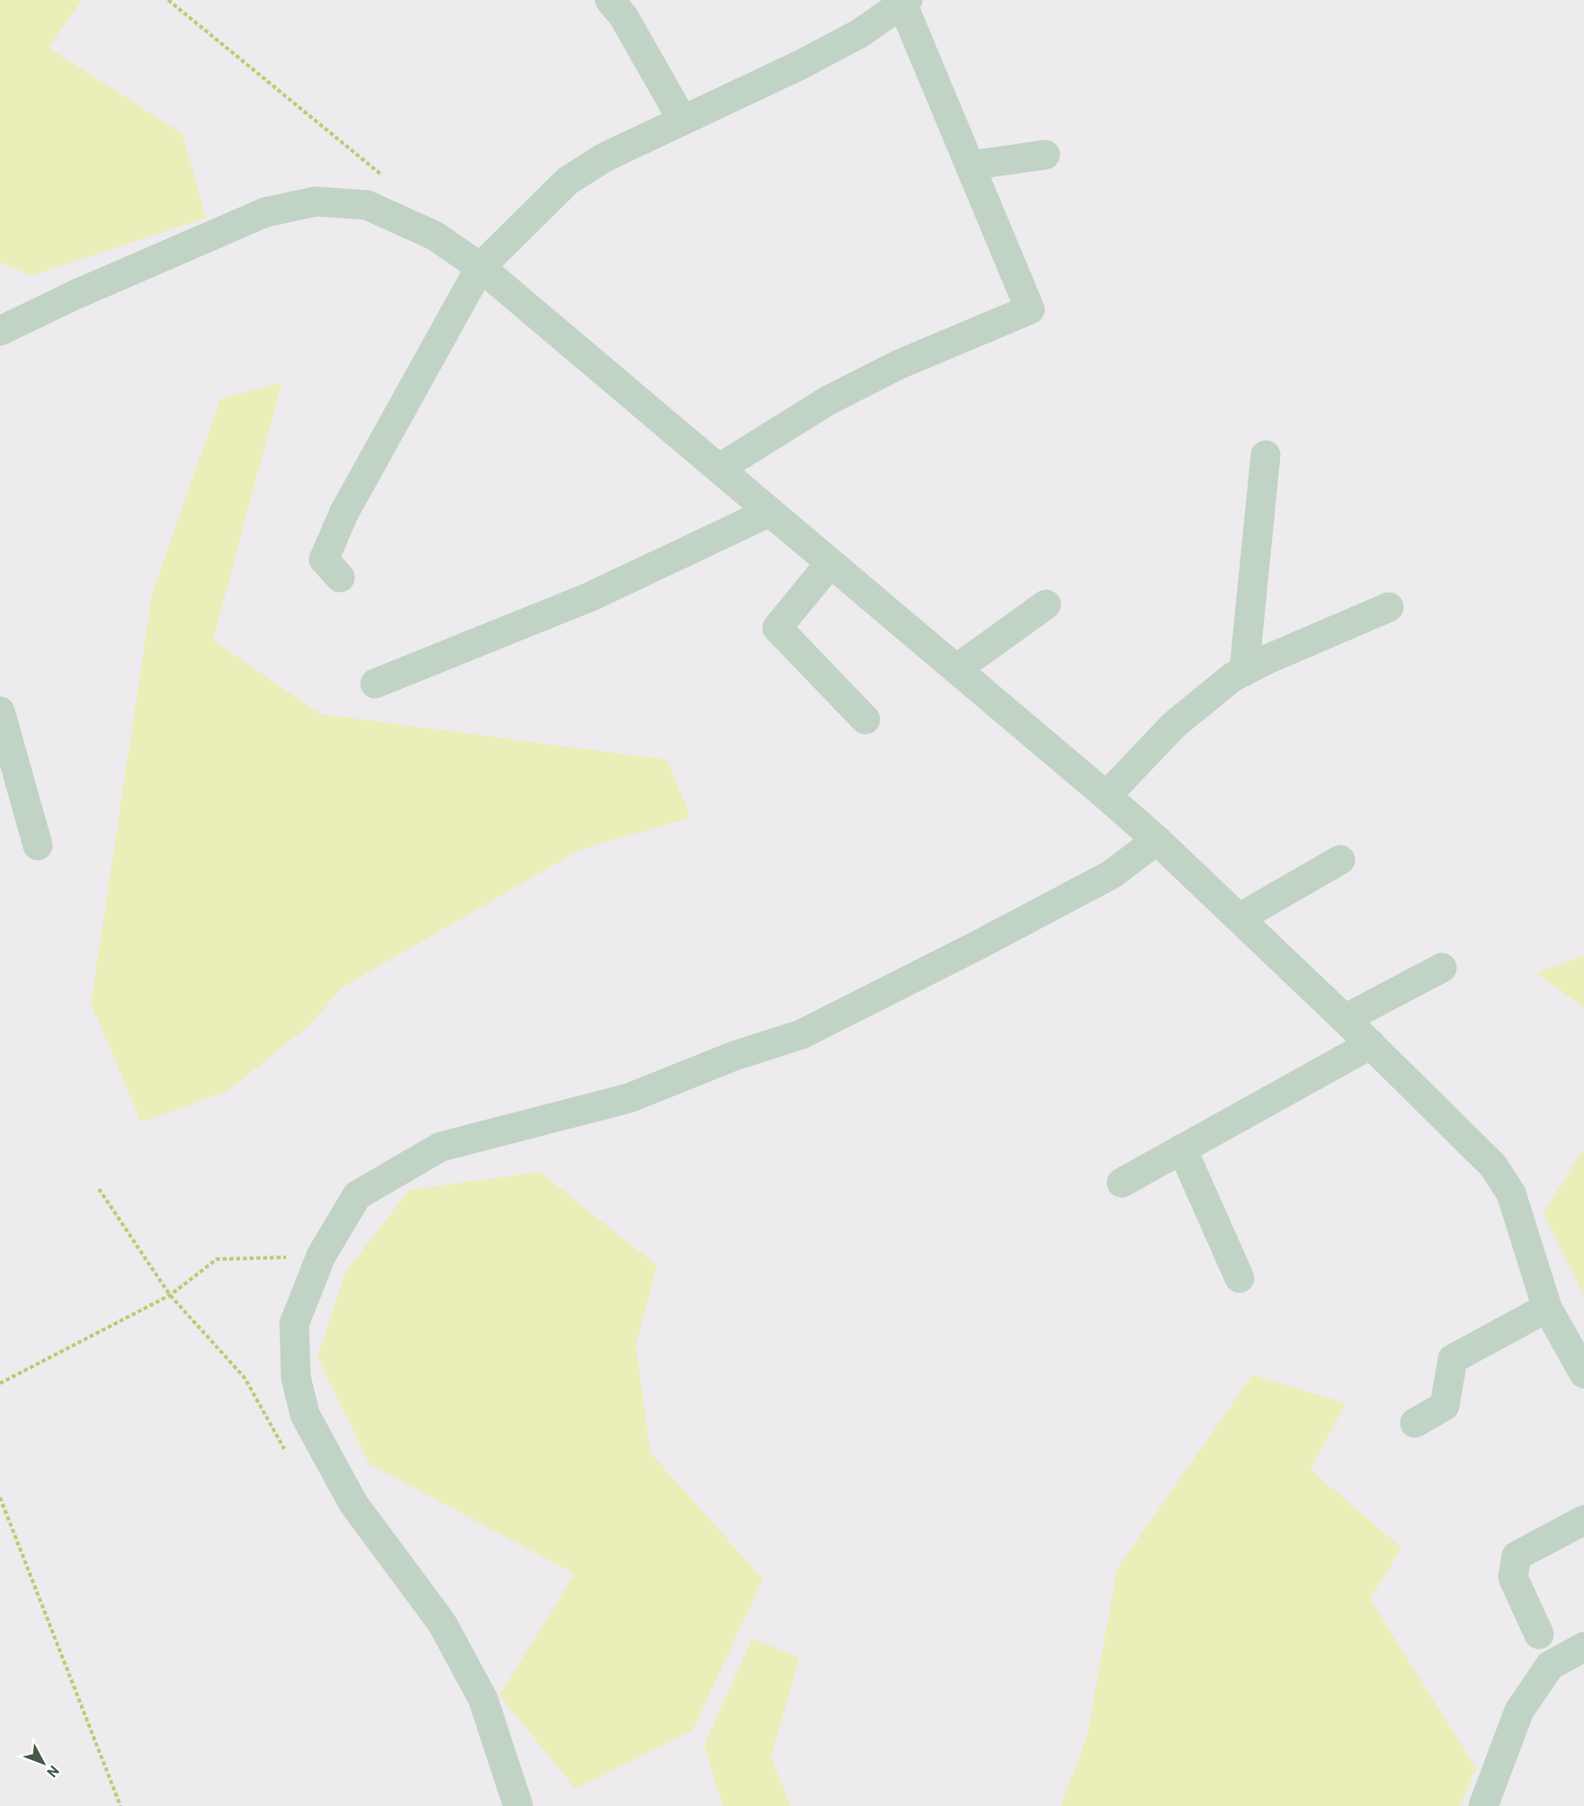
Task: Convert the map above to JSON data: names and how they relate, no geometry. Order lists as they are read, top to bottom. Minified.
{"north":"bottom right"}
